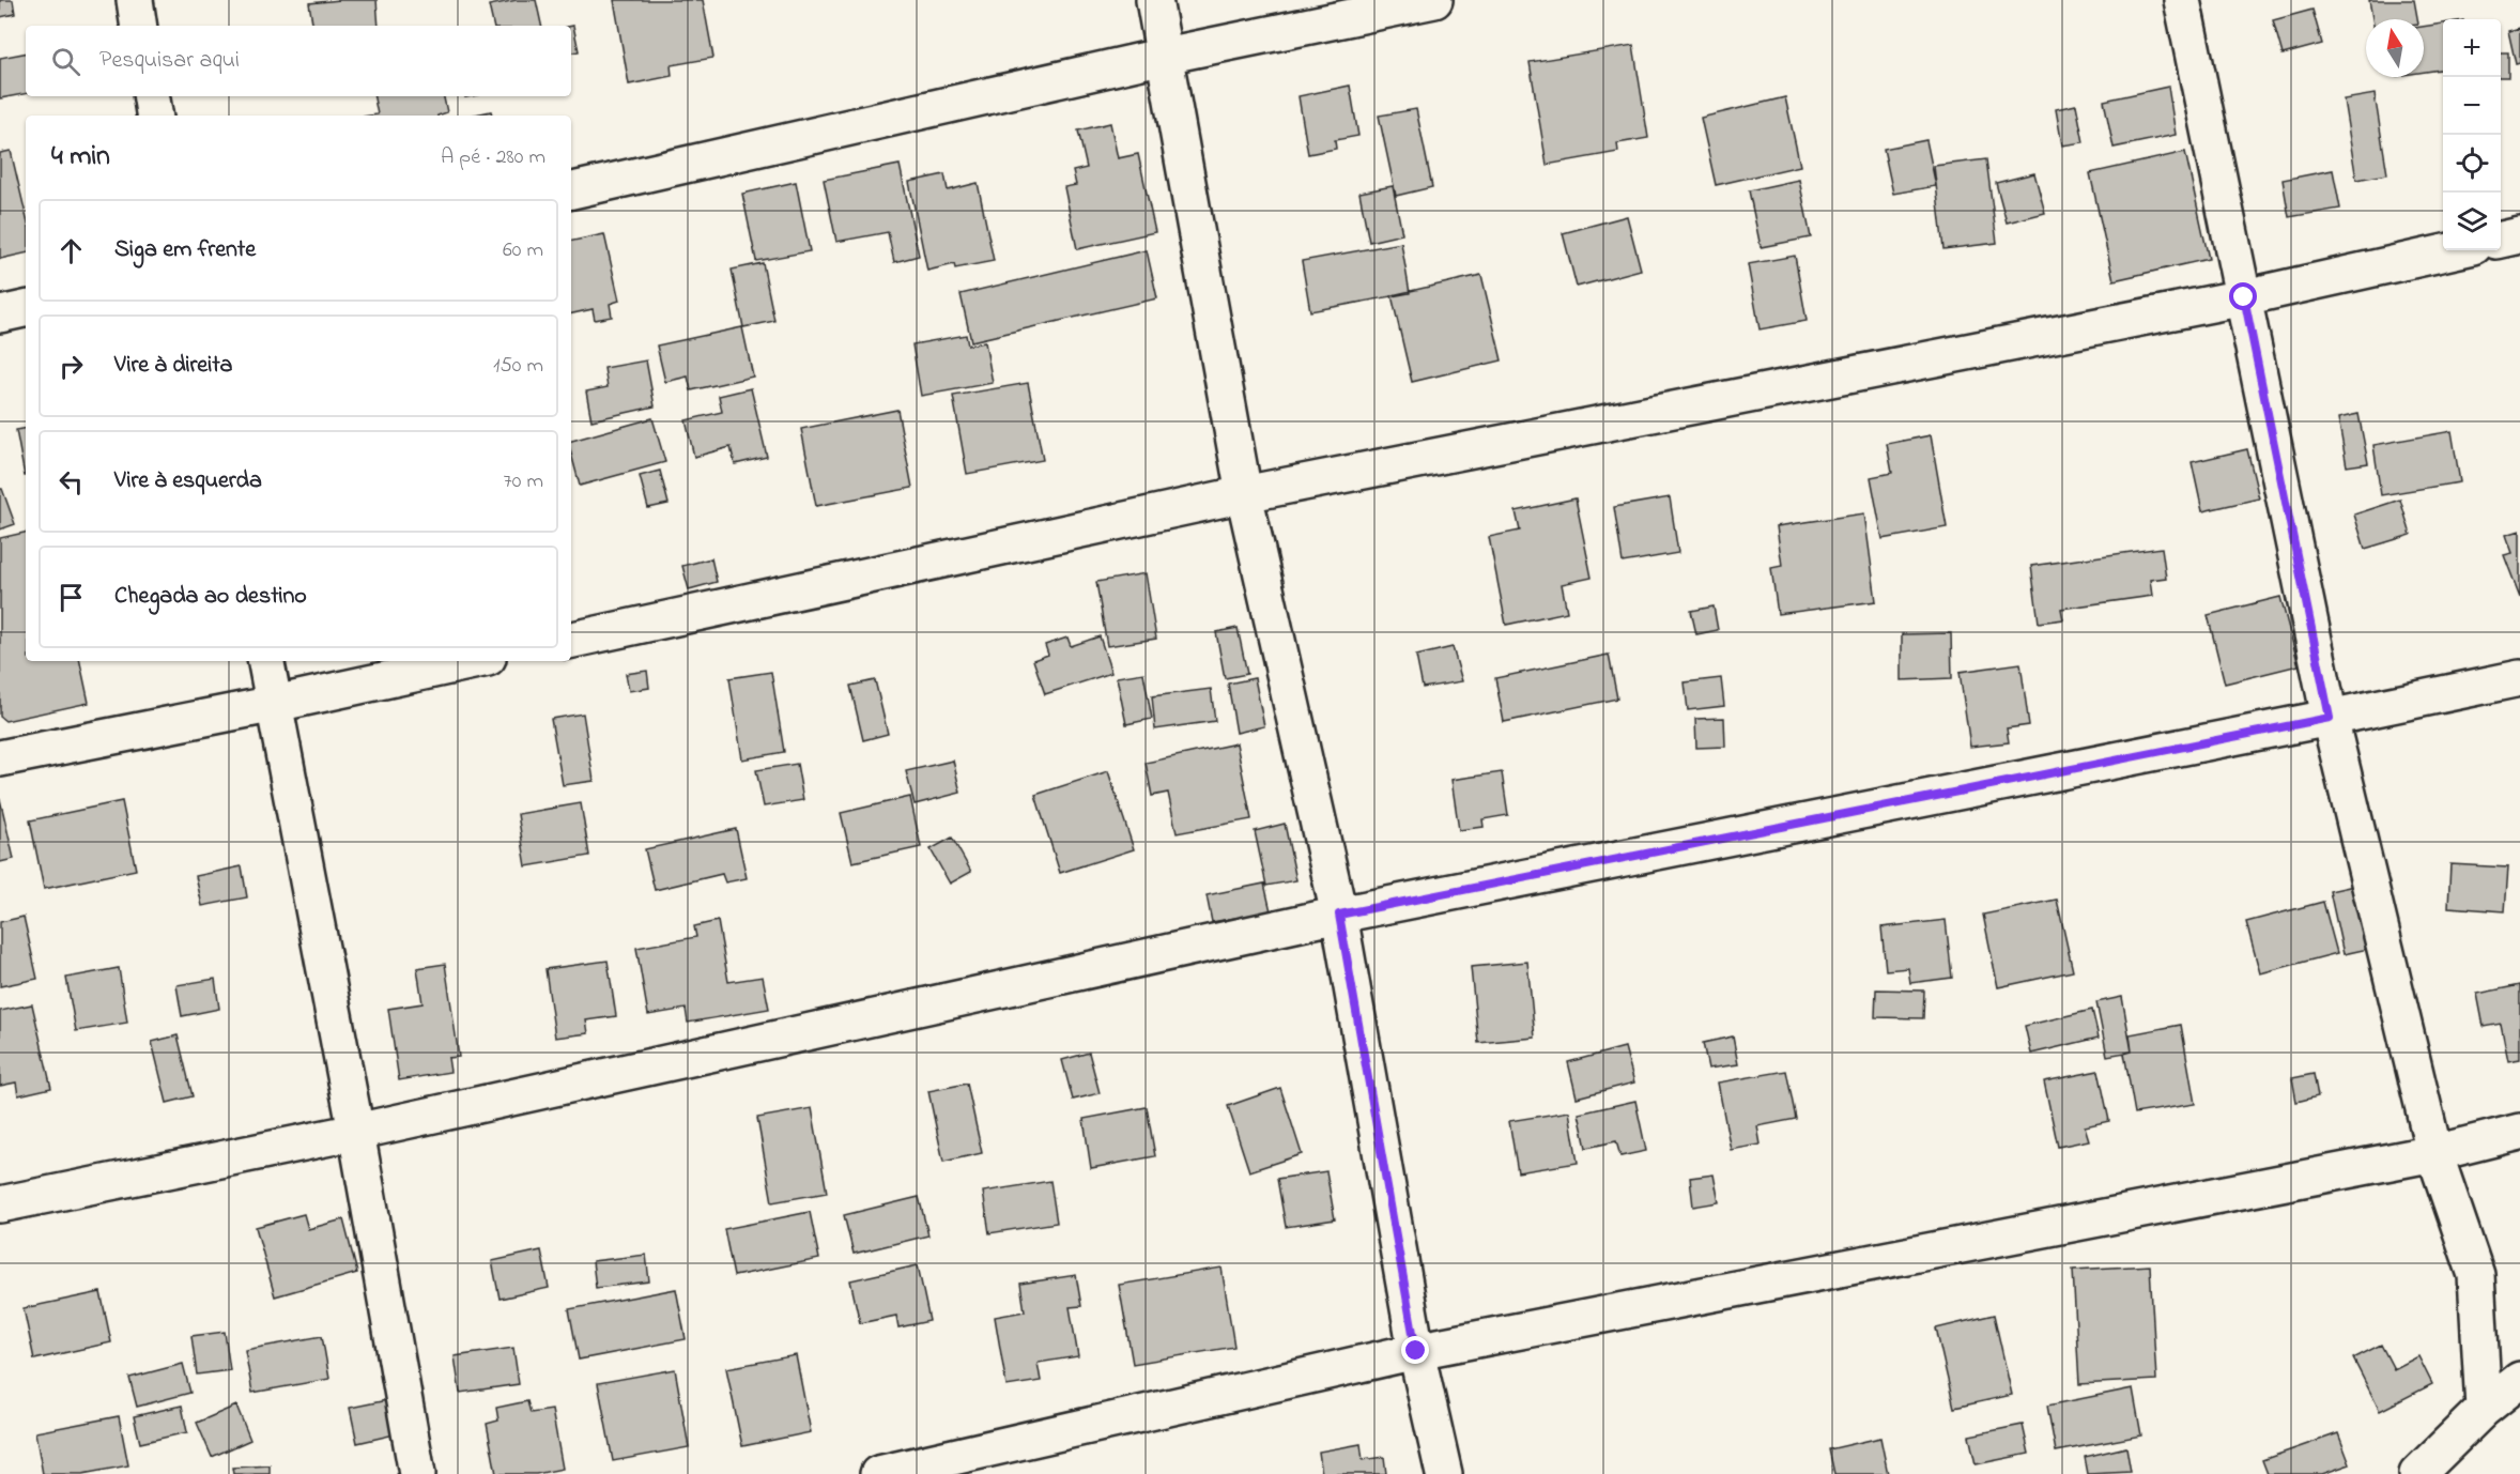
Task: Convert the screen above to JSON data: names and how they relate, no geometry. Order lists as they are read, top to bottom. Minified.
{"north":"top","page":{"map_buttons":["+","−"],"search":"Pesquisar aqui","heading":["4 min","A pé · 280 m"],"list":[["Siga em frente","60 m"],["Vire à direita","150 m"],["Vire à esquerda","70 m"],"Chegada ao destino"]}}
